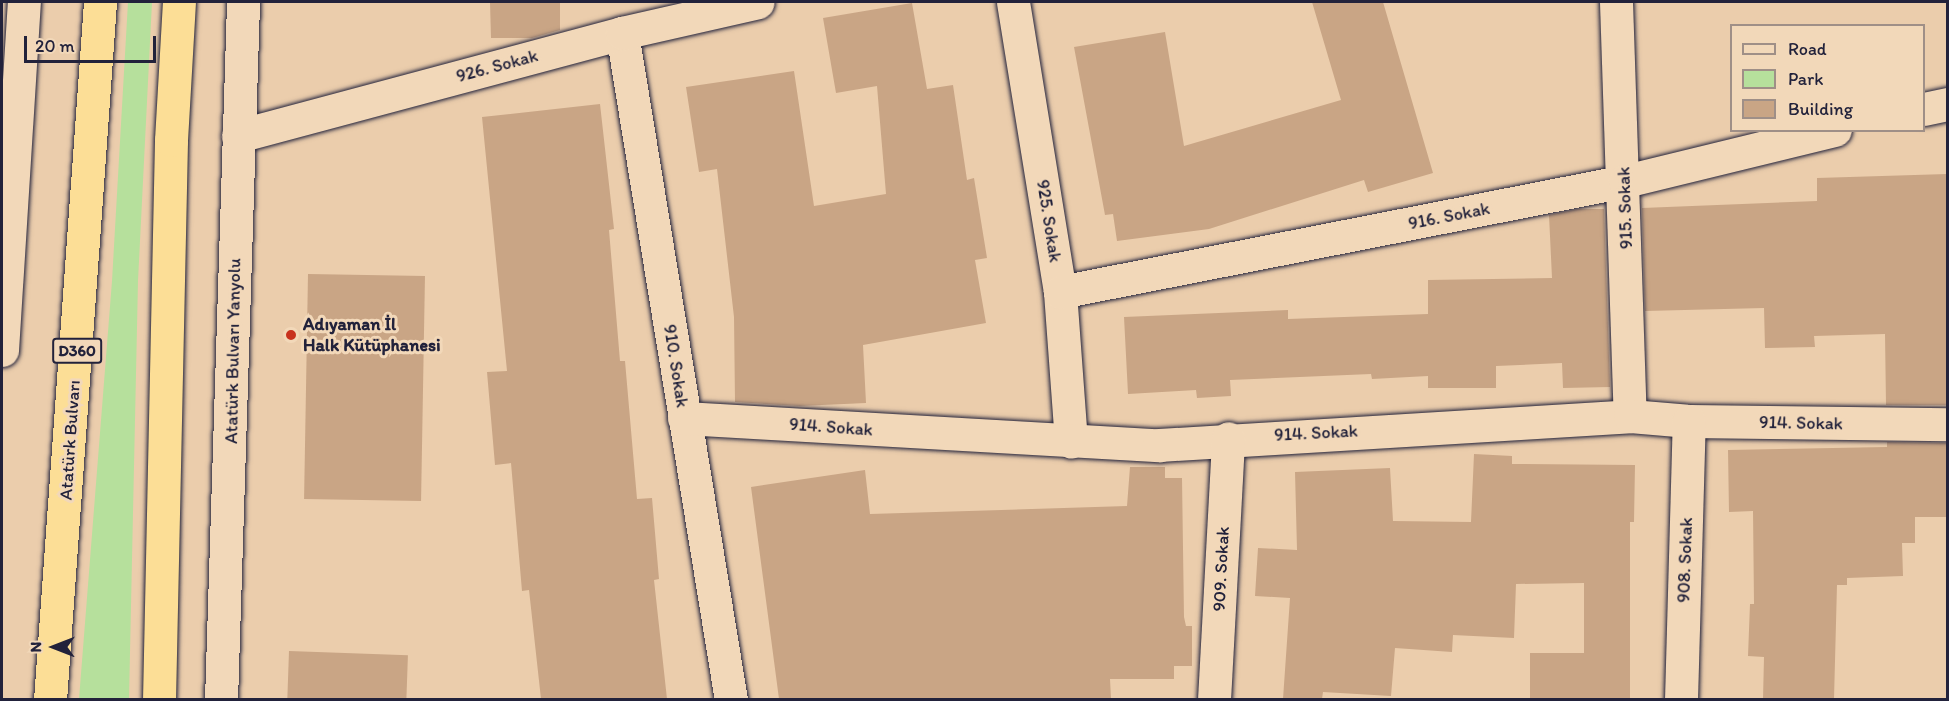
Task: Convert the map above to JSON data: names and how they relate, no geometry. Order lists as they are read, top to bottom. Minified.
{"streets":{"highway":["D360","Atatürk Bulvarı"],"street":["926. Sokak","915. Sokak","916. Sokak","925. Sokak","Atatürk Bulvarı Yanyolu","910. Sokak","914. Sokak","908. Sokak","909. Sokak"]},"crossings":[["926. Sokak","Atatürk Bulvarı Yanyolu"],["926. Sokak","910. Sokak"],["915. Sokak","916. Sokak"],["915. Sokak","914. Sokak"],["916. Sokak","925. Sokak"],["925. Sokak","914. Sokak"],["910. Sokak","914. Sokak"],["914. Sokak","908. Sokak"],["914. Sokak","909. Sokak"]],"places":["Adıyaman İl Halk Kütüphanesi"],"legend":["Road","Park","Building"],"scale_bar":"20 m","north":"left"}
